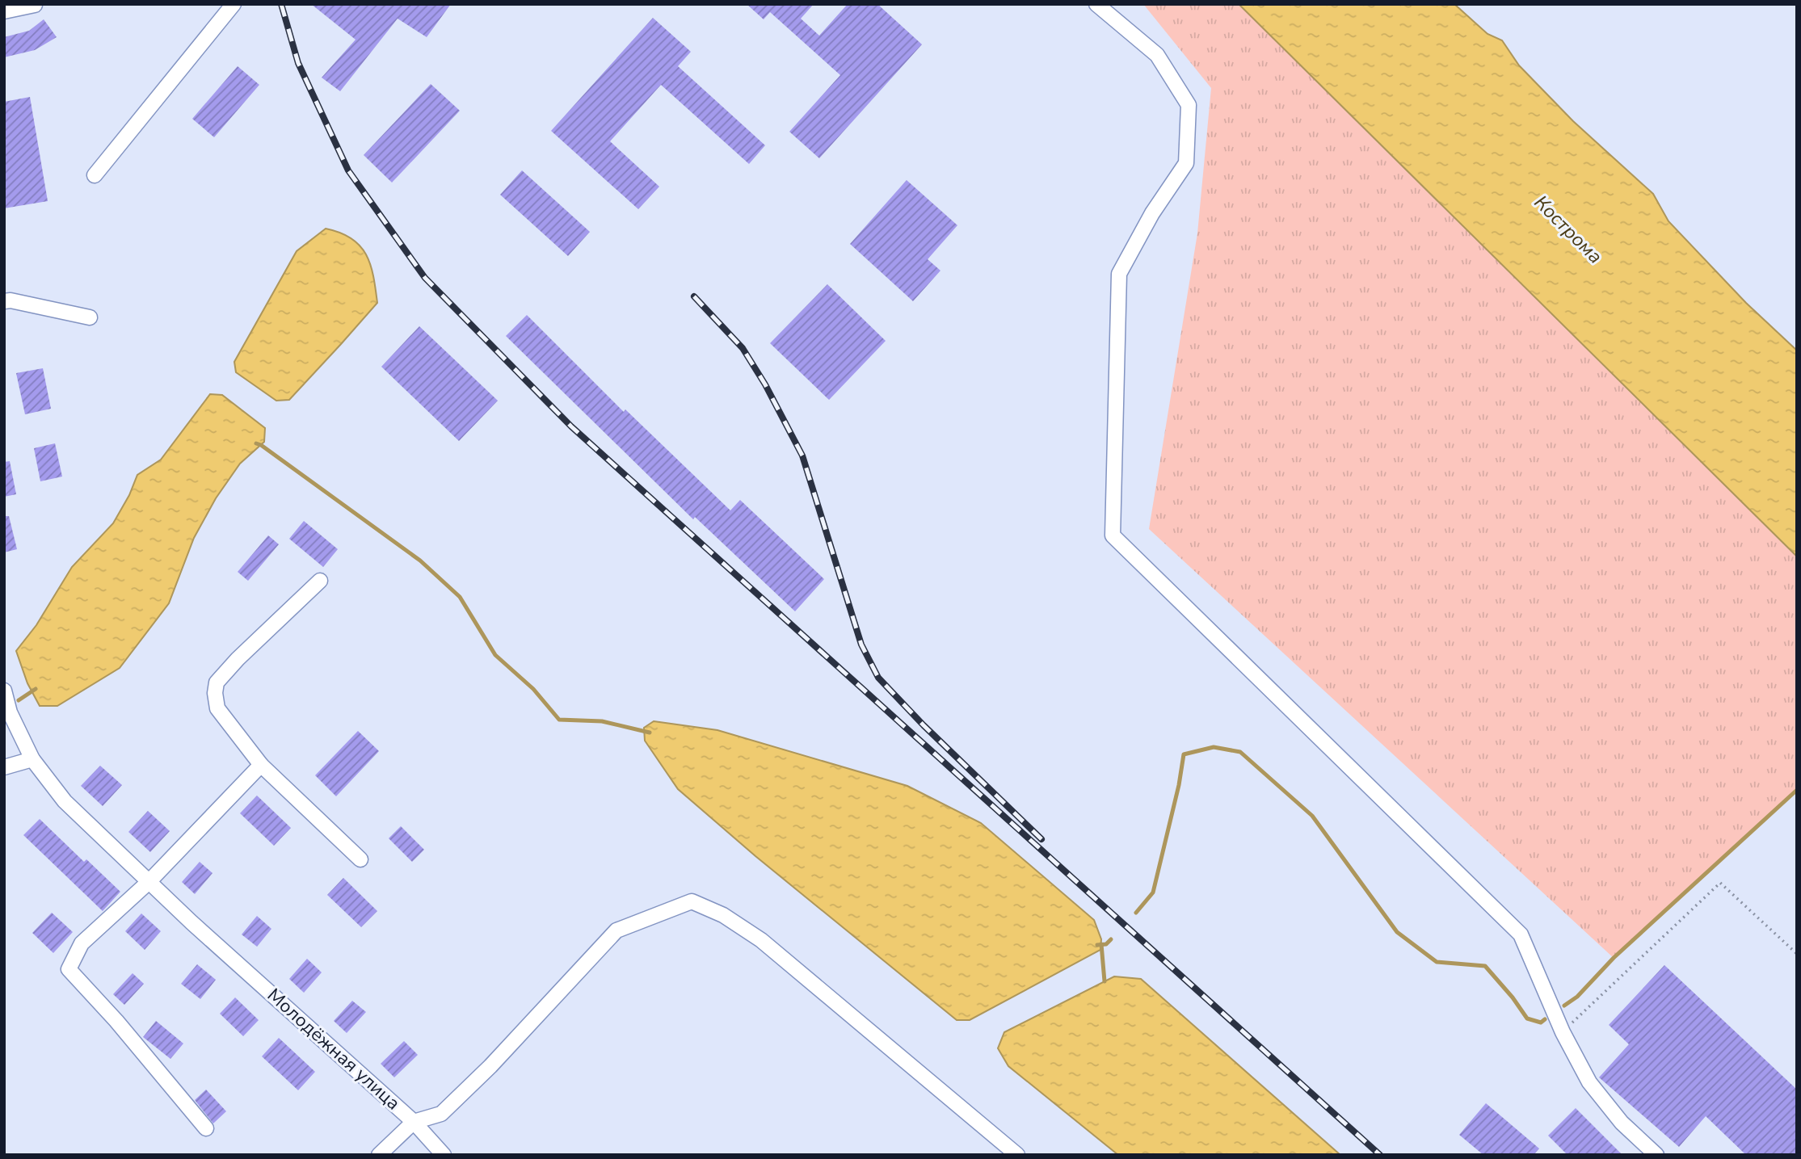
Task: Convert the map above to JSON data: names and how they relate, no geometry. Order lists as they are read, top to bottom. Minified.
{"streets":{"street":["Молодёжная улица"]},"water":["Кострома"]}
